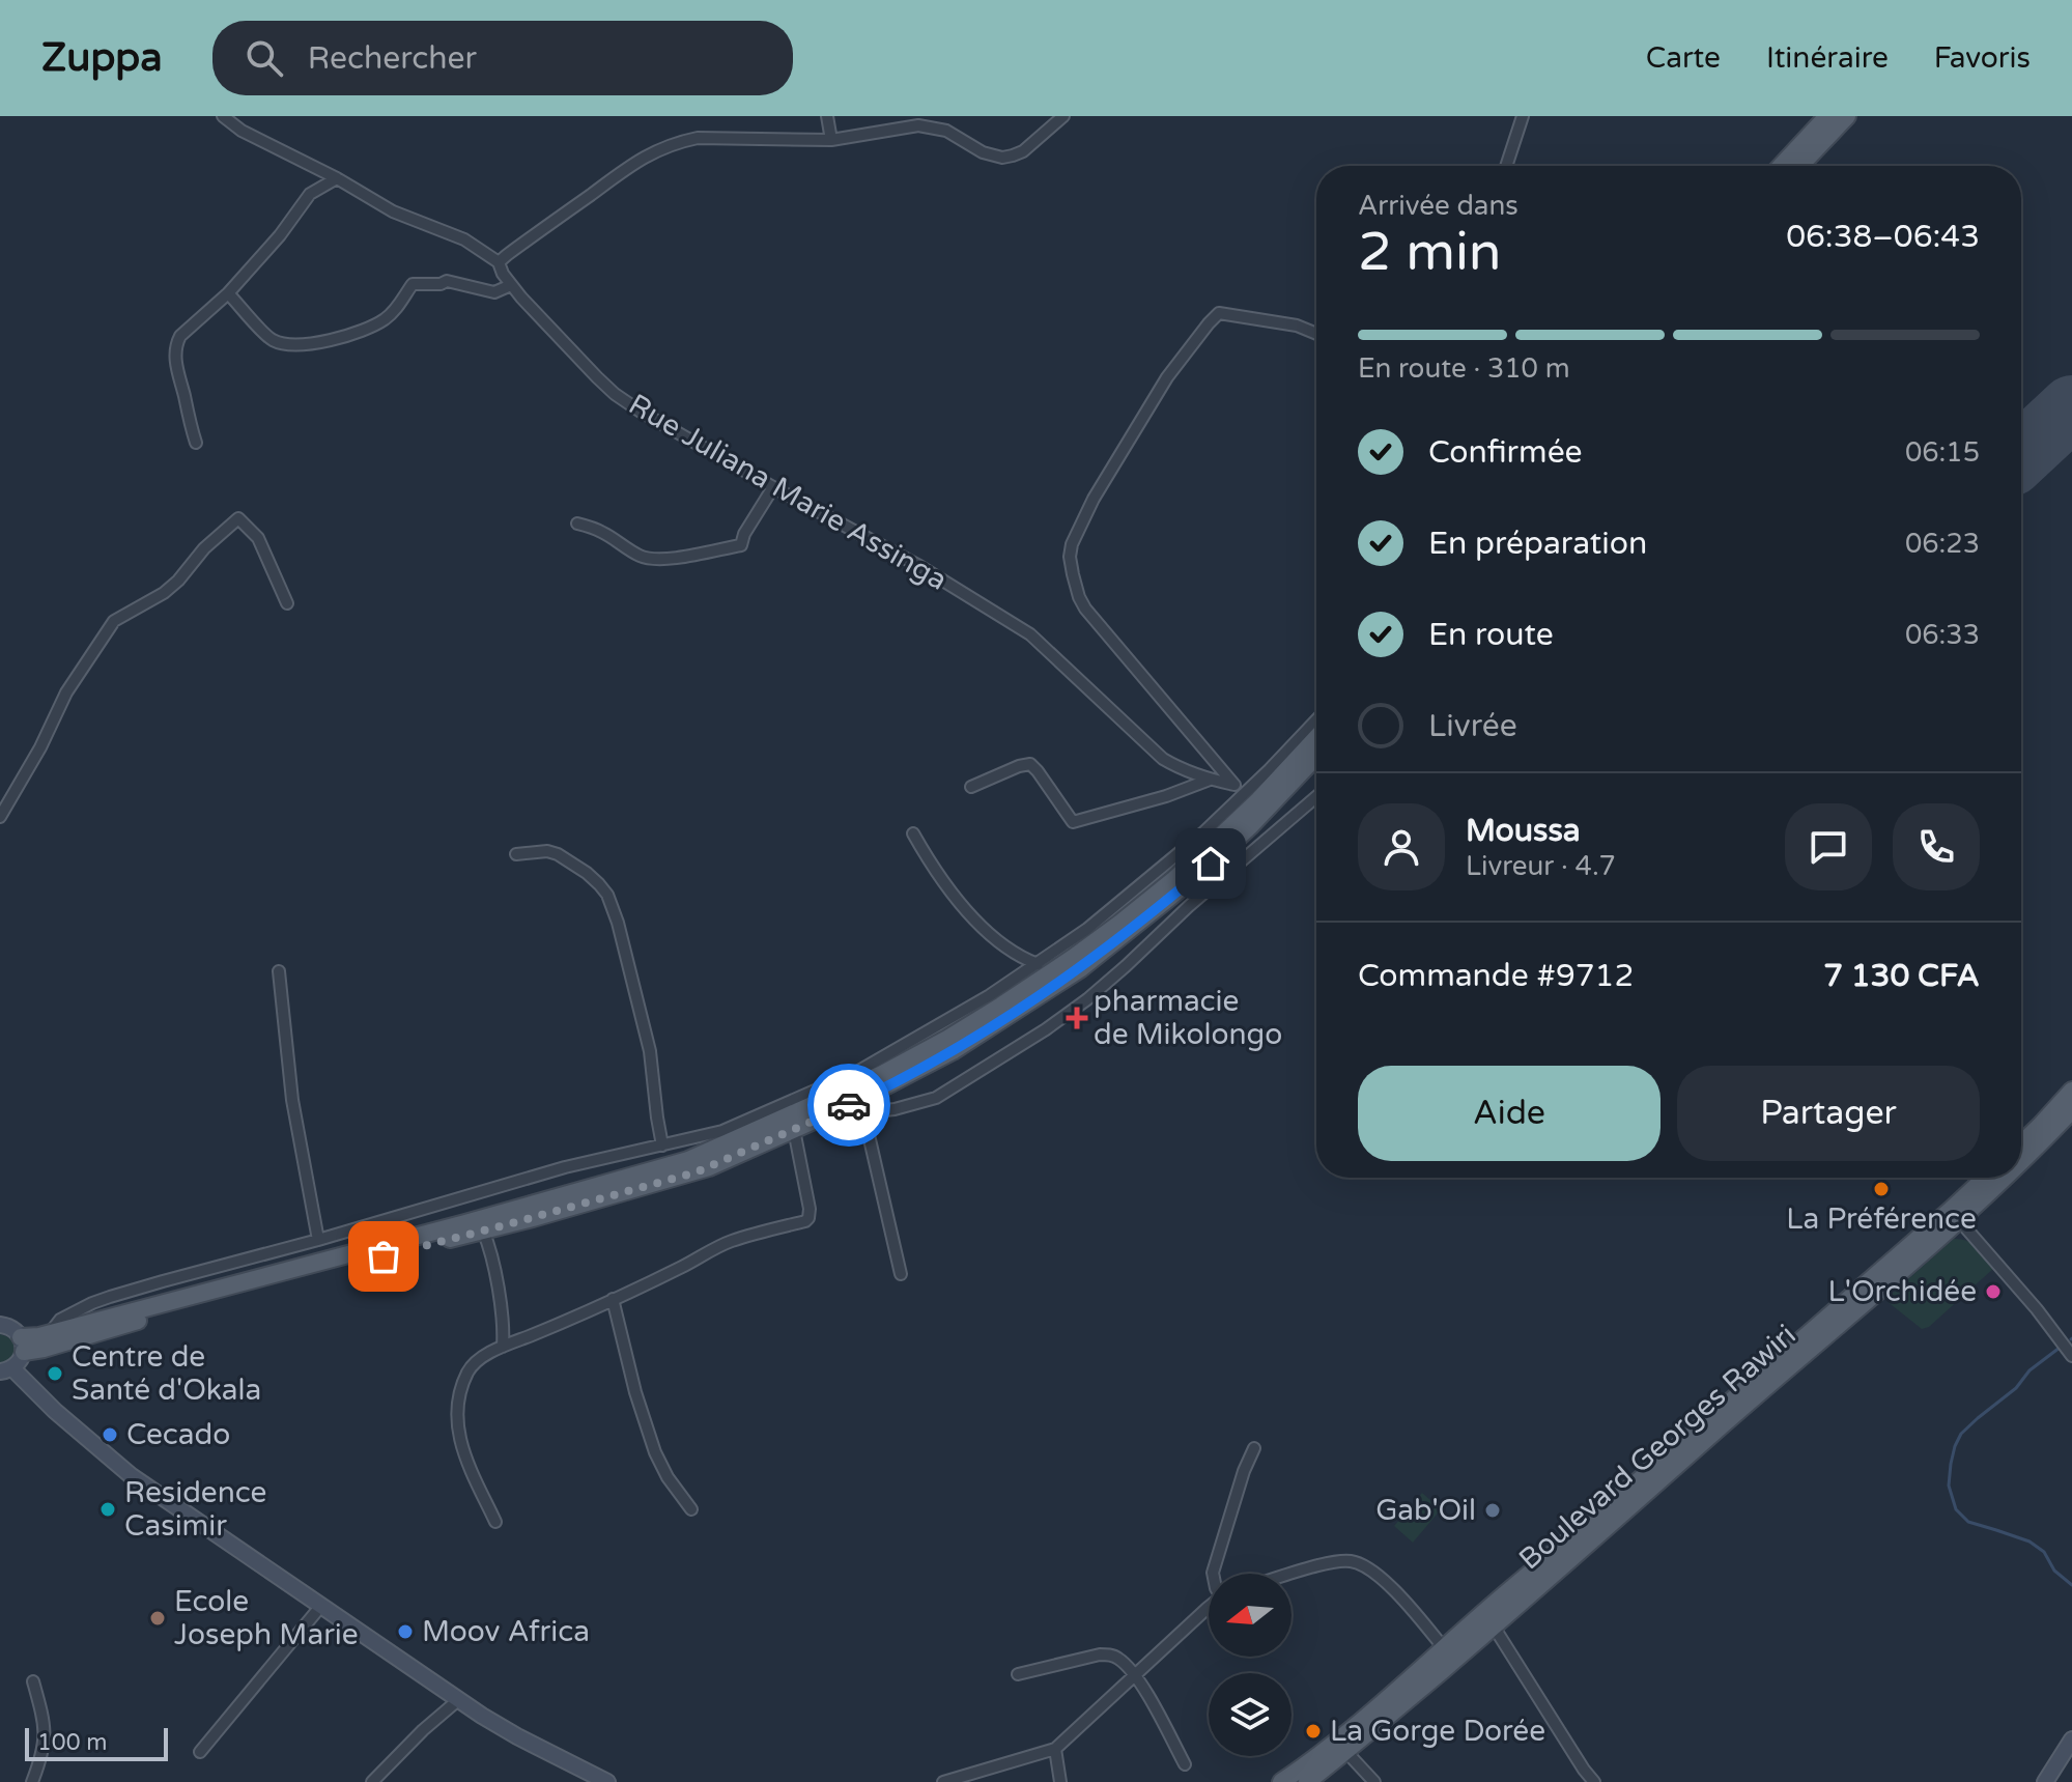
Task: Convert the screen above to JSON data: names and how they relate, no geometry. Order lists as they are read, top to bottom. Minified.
{"streets":{"main road":["Boulevard Georges Rawiri"],"street":["Rue Juliana Marie Assinga"]},"places":{"health":["pharmacie de Mikolongo"],"other":["La Préférence","L'Orchidée","Centre de Santé d'Okala","Cecado","Residence Casimir","Gab'Oil","Ecole Joseph Marie","Moov Africa","La Gorge Dorée"]},"scale_bar":"100 m","north":"left","page":{"header":"Zuppa","search":"Rechercher","nav":["Carte","Itinéraire","Favoris"],"heading":["2 min","Arrivée dans","06:38–06:43"],"panel":["Moussa","Livreur · 4.7","Commande #9712","7 130 CFA"],"bar":"En route · 310 m","list":[["Confirmée","06:15"],["En préparation","06:23"],["En route","06:33"],"Livrée"],"buttons":["Aide","Partager"],"scale":"100 m"}}
